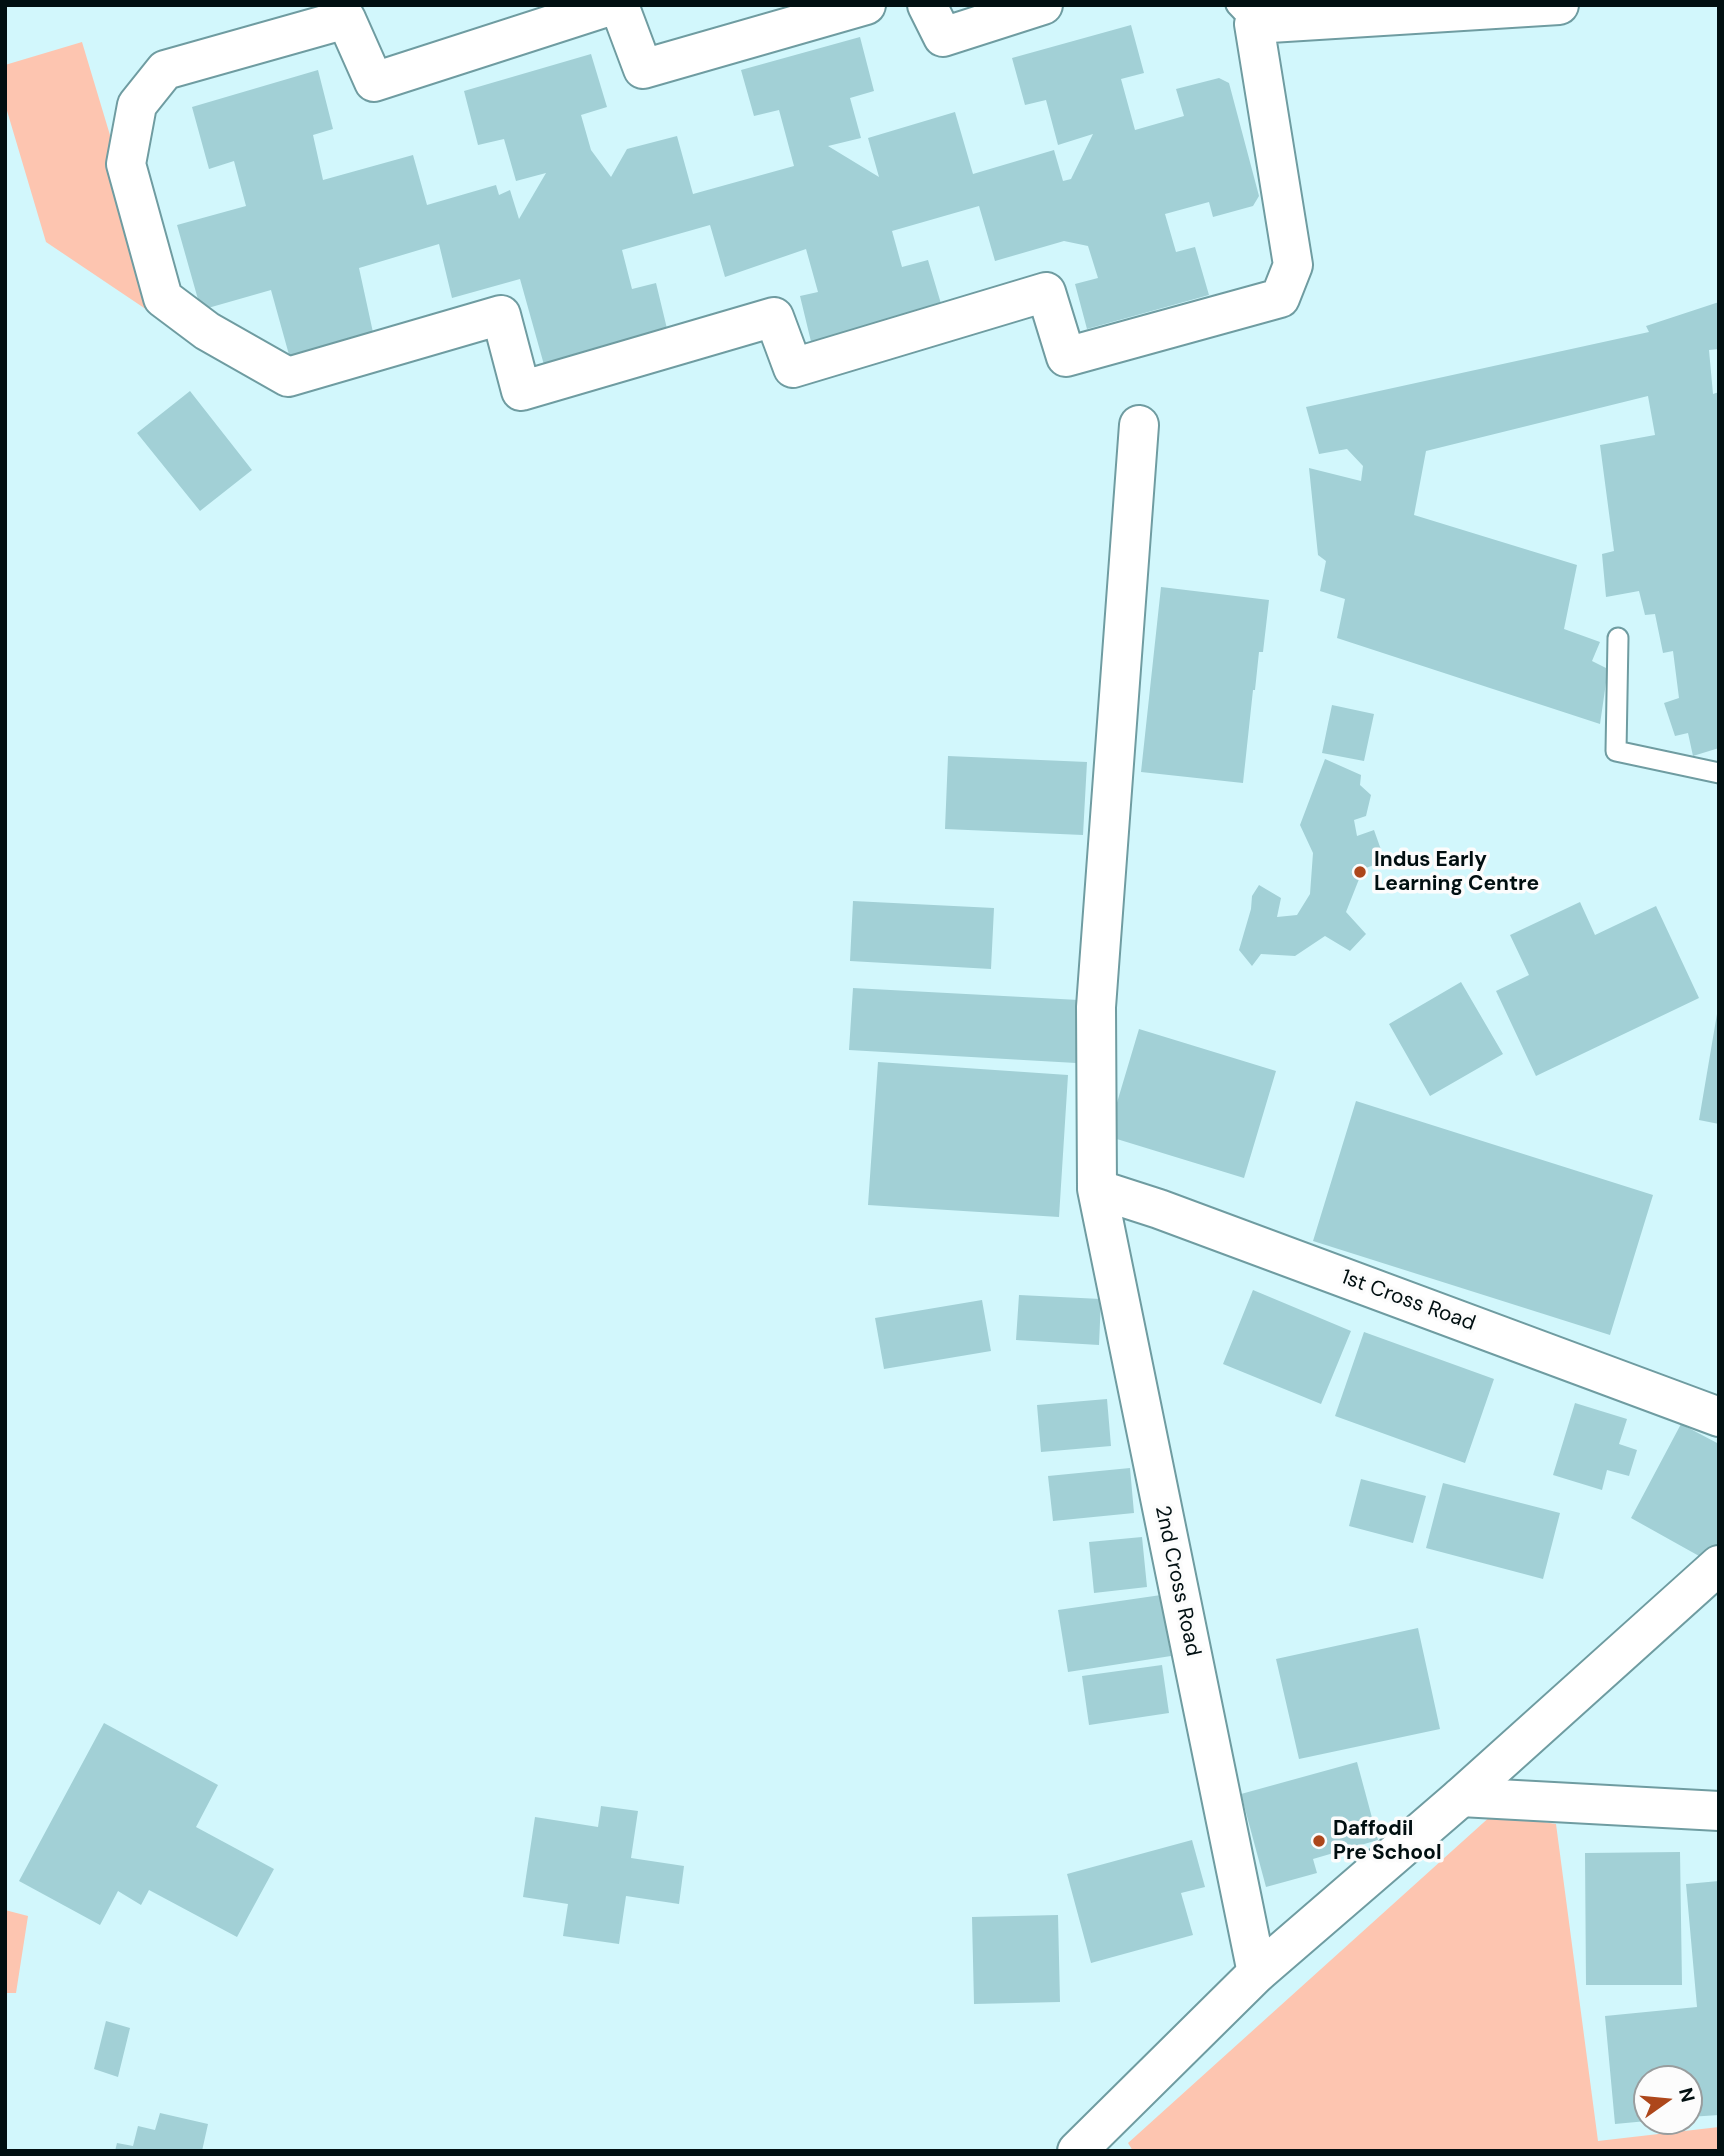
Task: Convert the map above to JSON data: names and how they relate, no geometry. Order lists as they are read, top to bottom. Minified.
{"streets":{"street":["1st Cross Road","2nd Cross Road"]},"crossings":[["1st Cross Road","2nd Cross Road"]],"places":["Indus Early Learning Centre","Daffodil Pre School"],"north":"right"}
